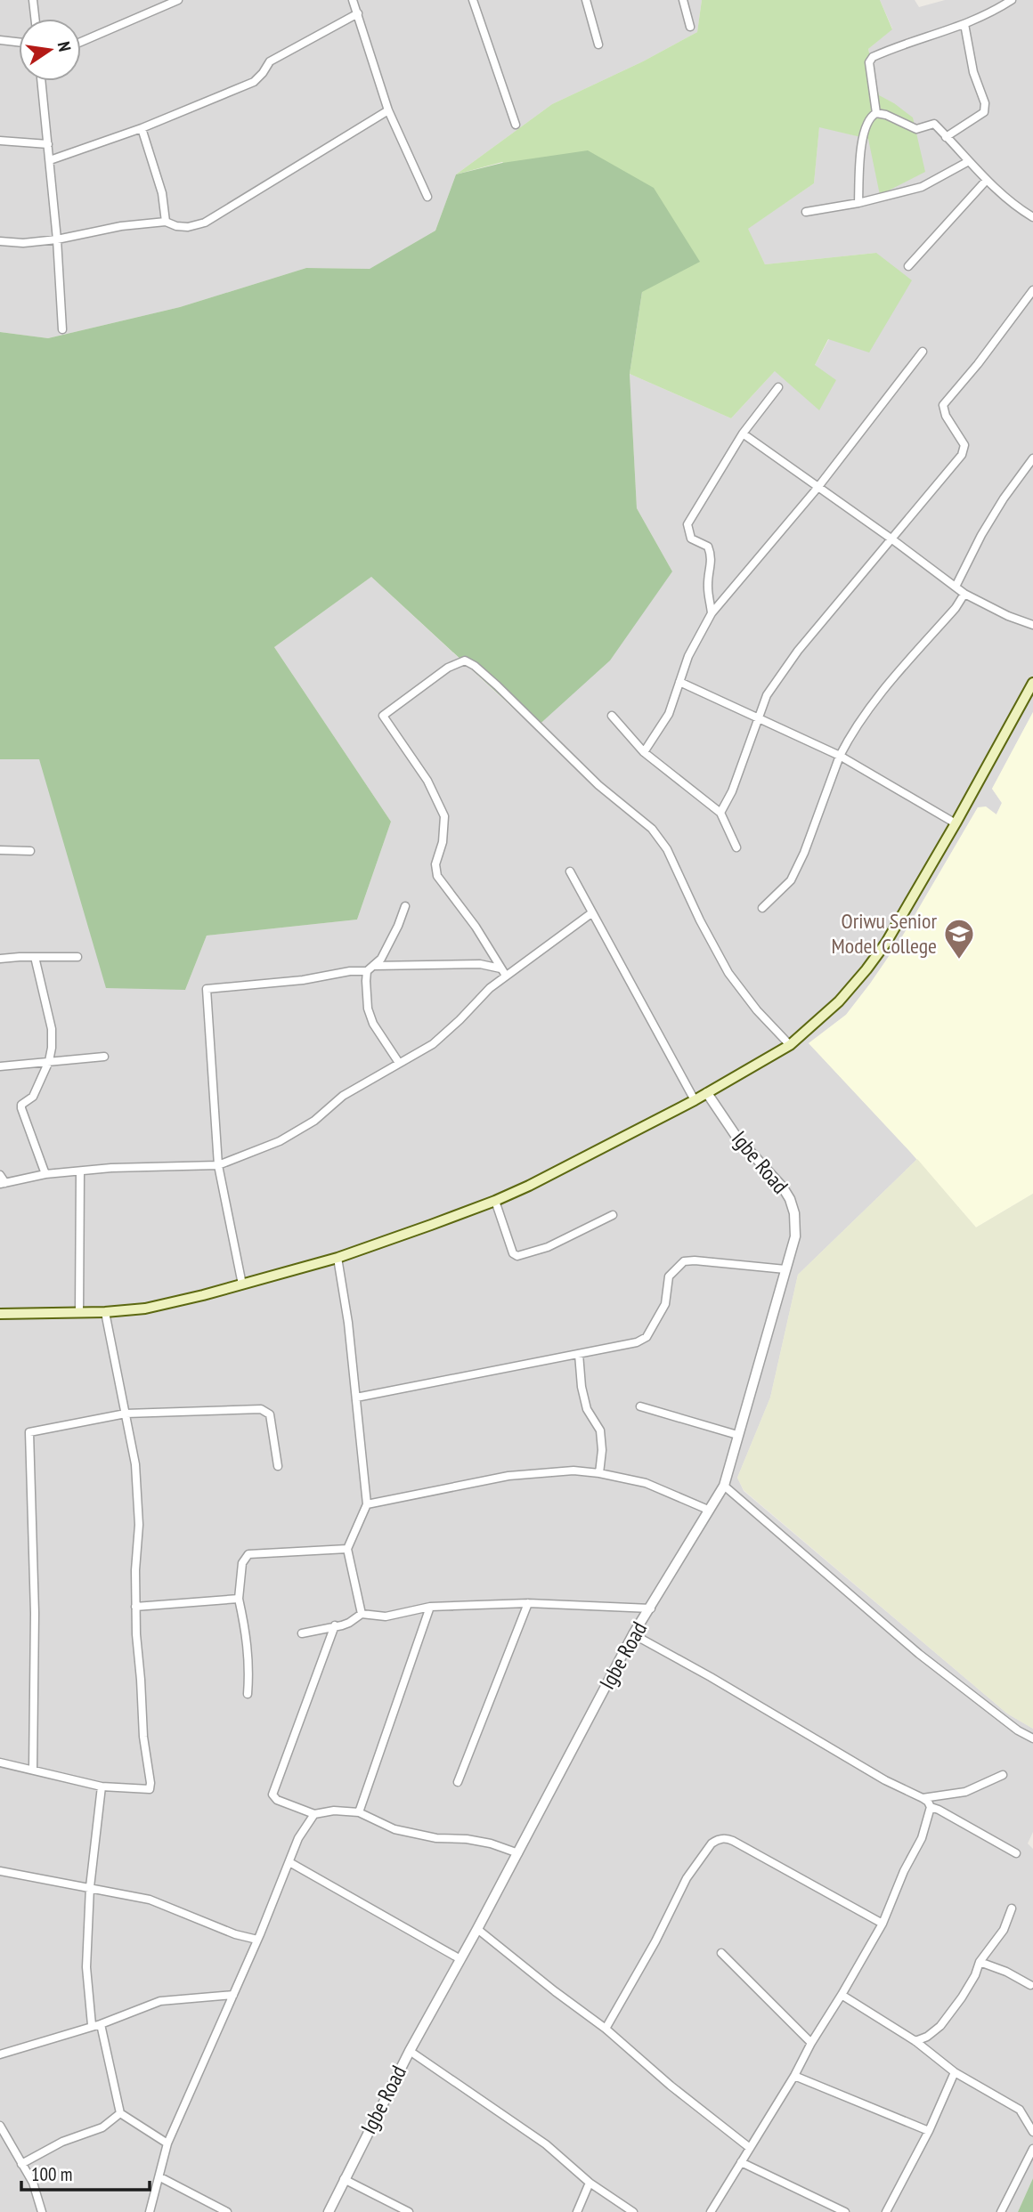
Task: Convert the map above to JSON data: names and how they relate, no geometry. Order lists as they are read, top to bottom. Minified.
{"streets":{"street":["Igbe Road"]},"places":{"school or university":["Oriwu Senior Model College"]},"scale_bar":"100 m","north":"right"}
